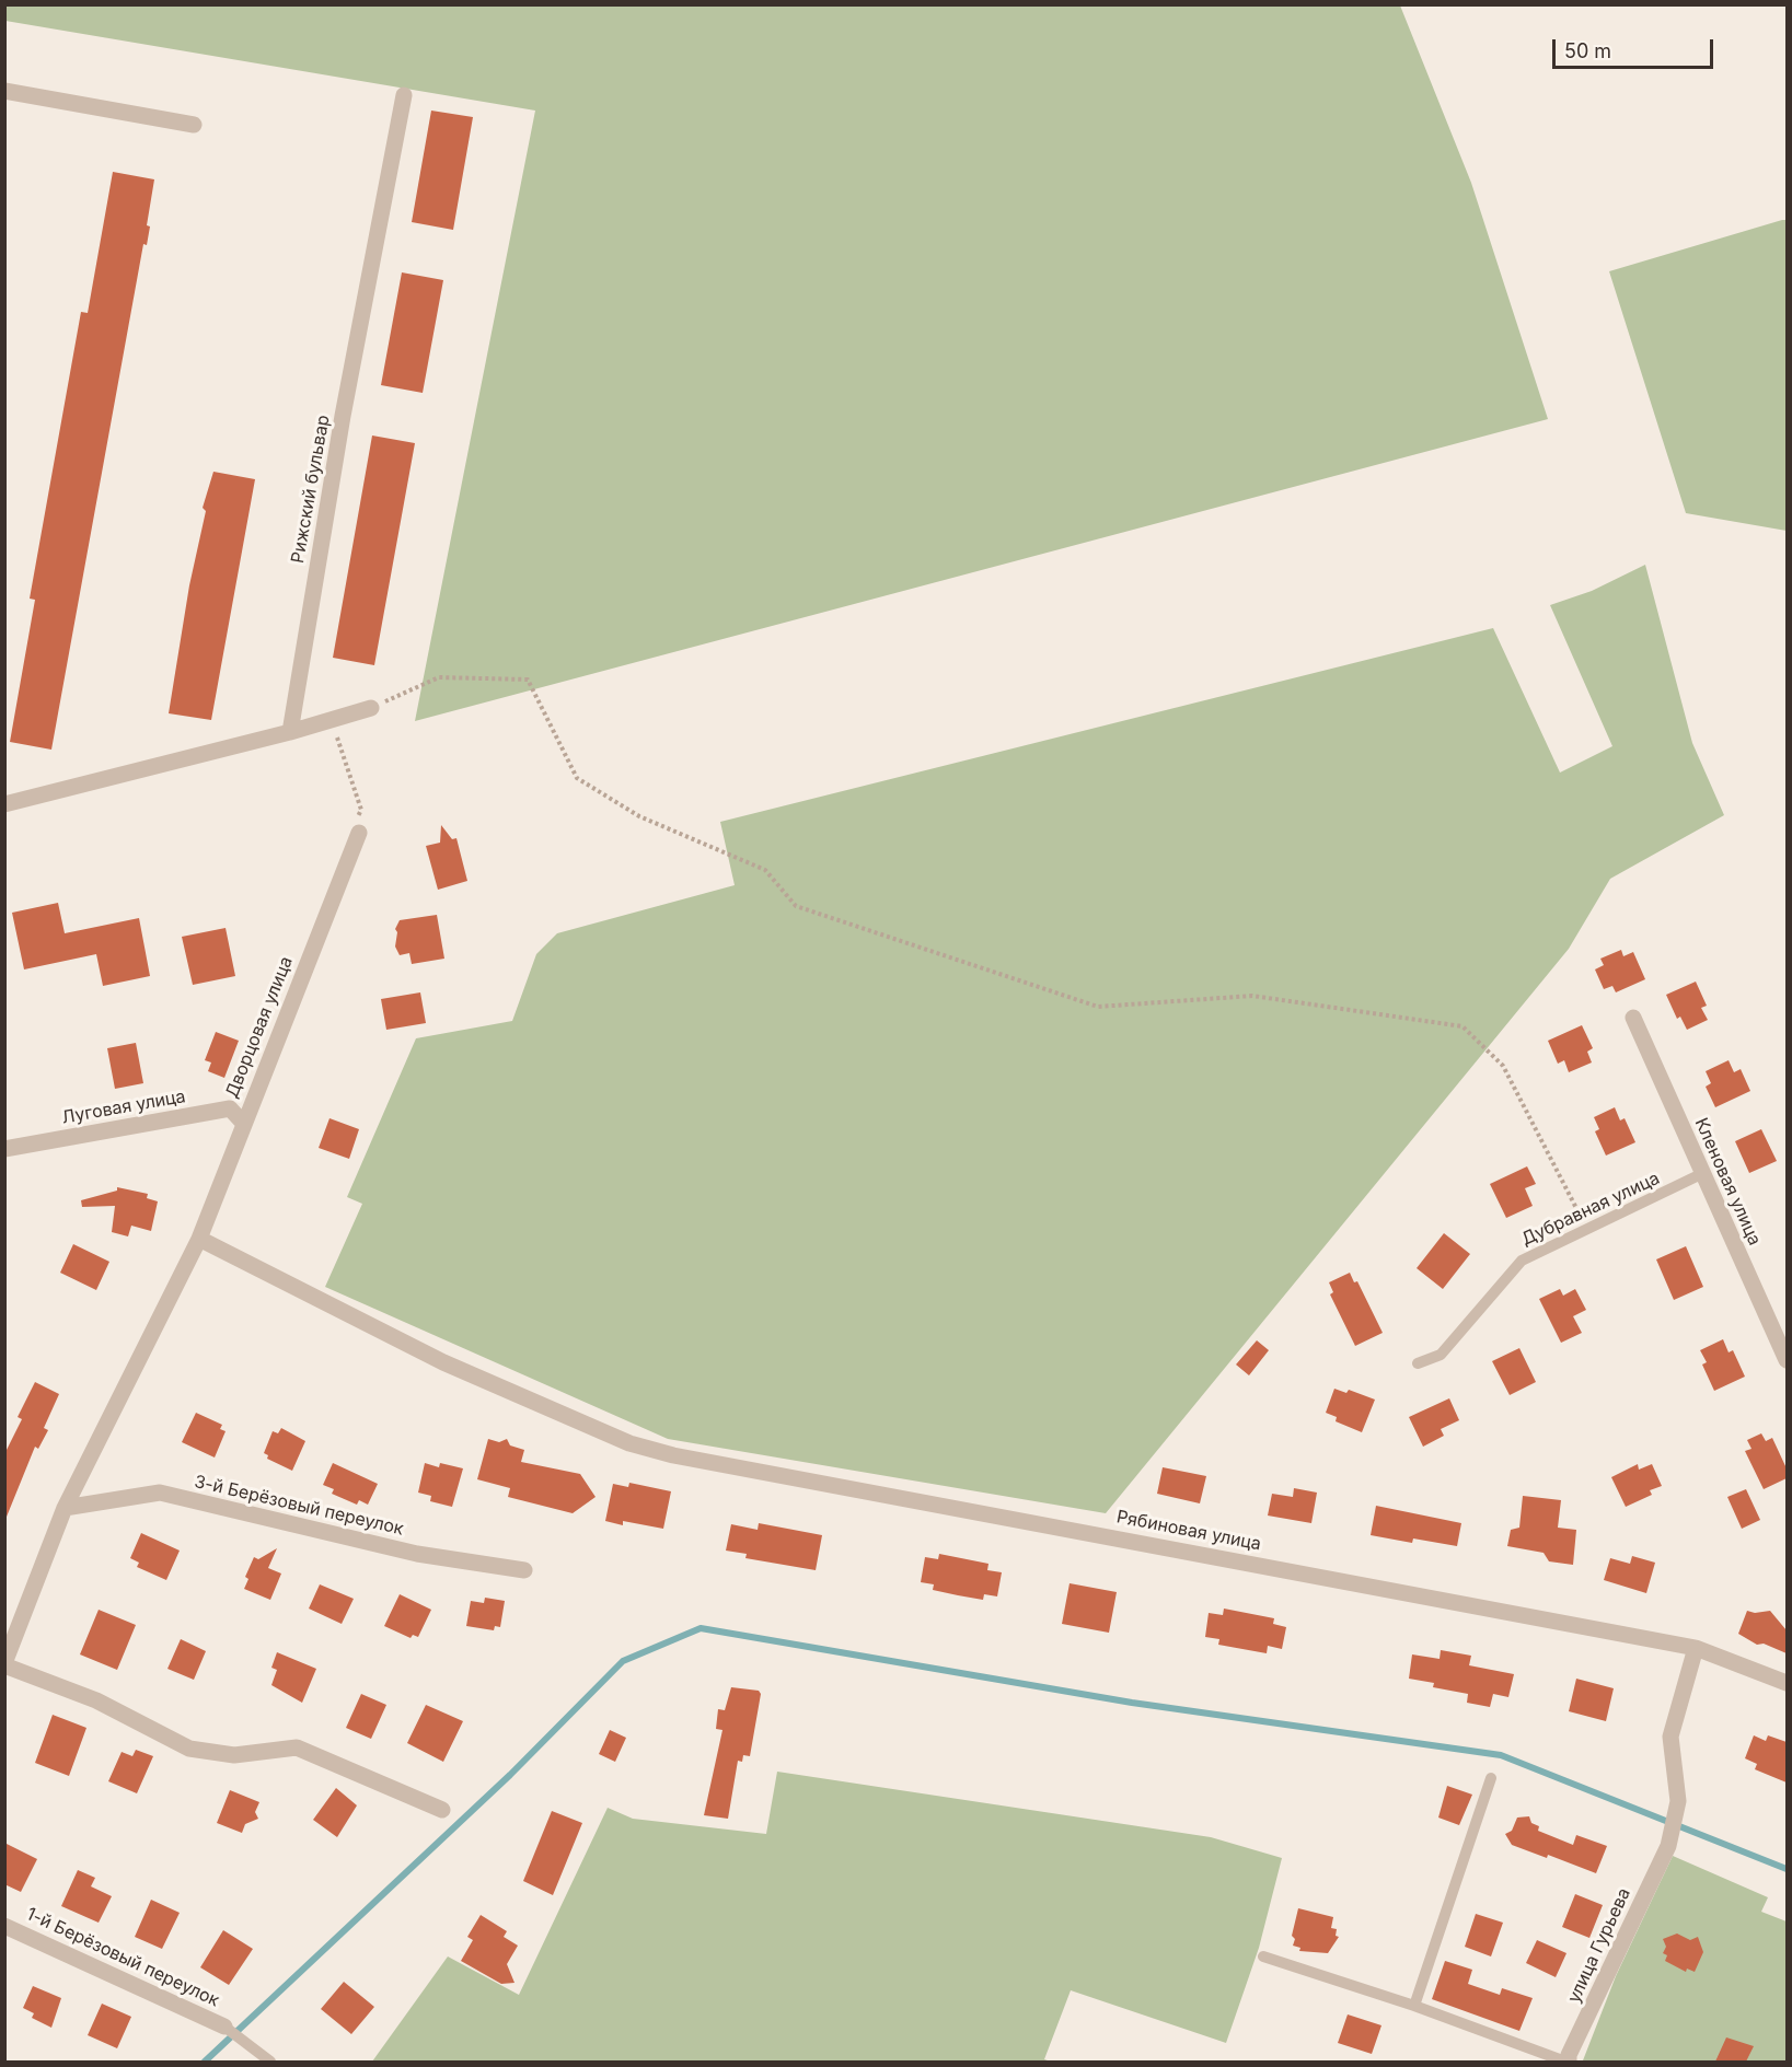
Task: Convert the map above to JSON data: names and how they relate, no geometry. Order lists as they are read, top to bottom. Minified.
{"streets":{"street":["Рижский бульвар","Дворцовая улица","Луговая улица","Кленовая улица","3-й Берёзовый переулок","Рябиновая улица","улица Гурьева","1-й Берёзовый переулок"],"lane":["Дубравная улица"]},"crossings":[["Дворцовая улица","Луговая улица"],["Дворцовая улица","3-й Берёзовый переулок"],["Дворцовая улица","Рябиновая улица"],["Кленовая улица","Дубравная улица"],["Рябиновая улица","улица Гурьева"]],"scale_bar":"50 m"}
